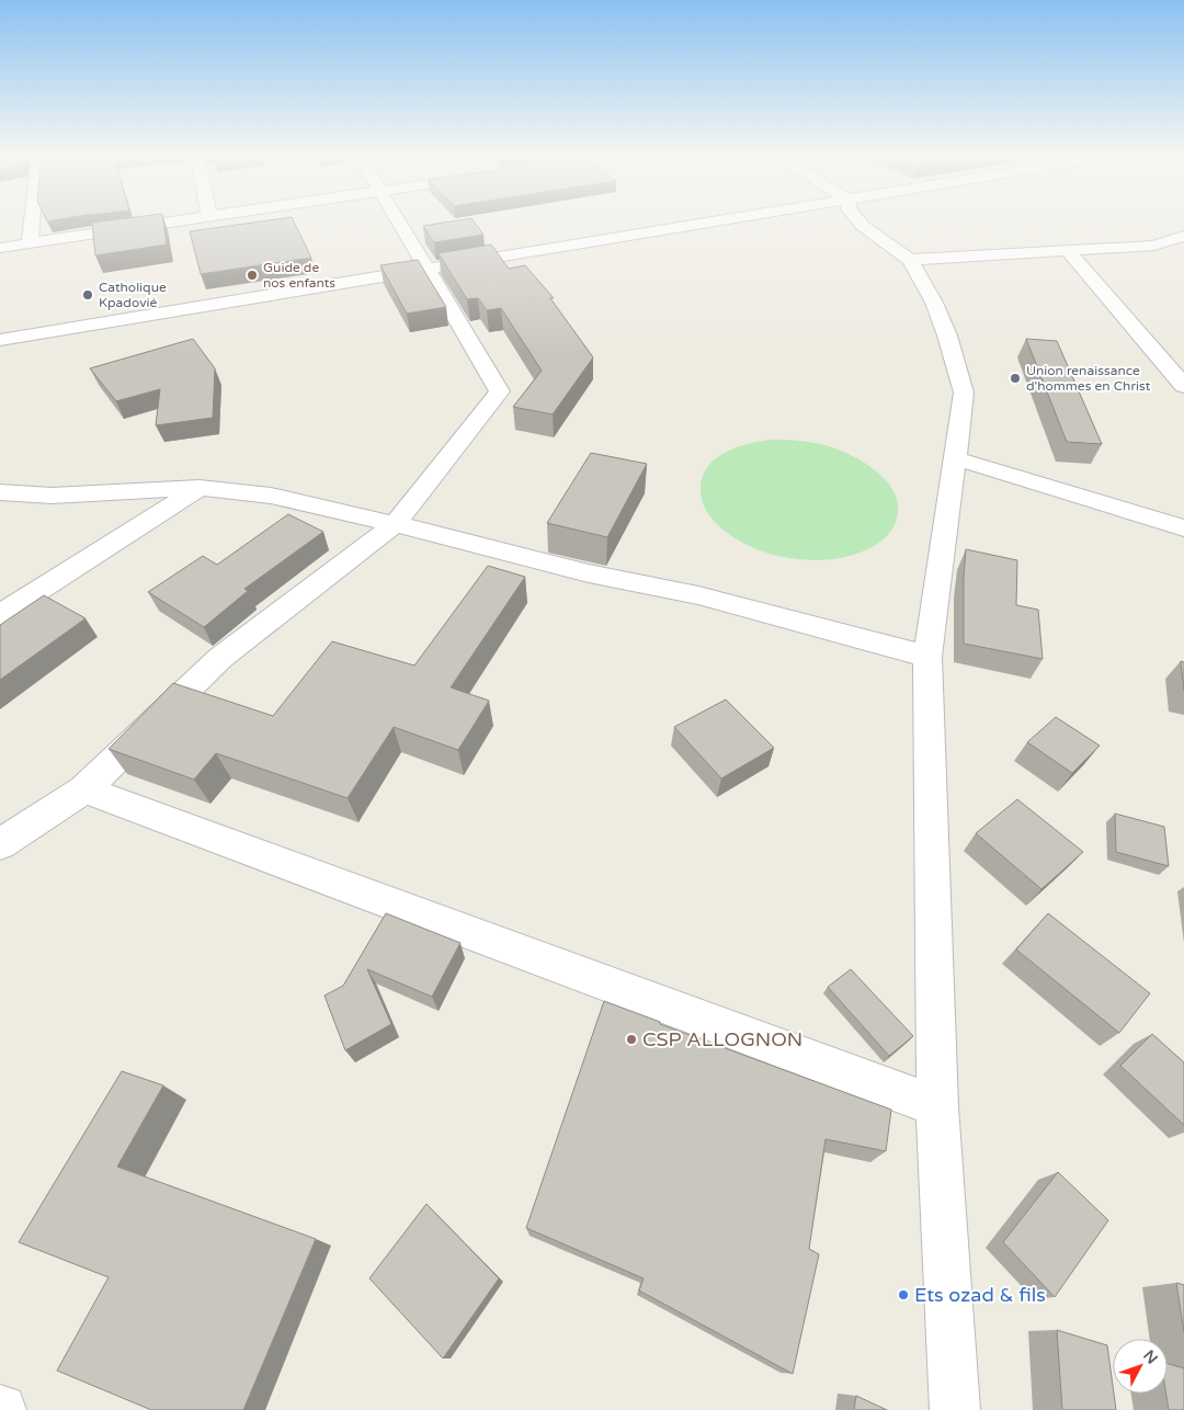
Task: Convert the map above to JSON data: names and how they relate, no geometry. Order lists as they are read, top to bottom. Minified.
{"places":["Guide de nos enfants","Catholique Kpadovié","Union renaissance d'hommes en Christ","CSP ALLOGNON","Ets ozad & fils"],"north":"top right"}
